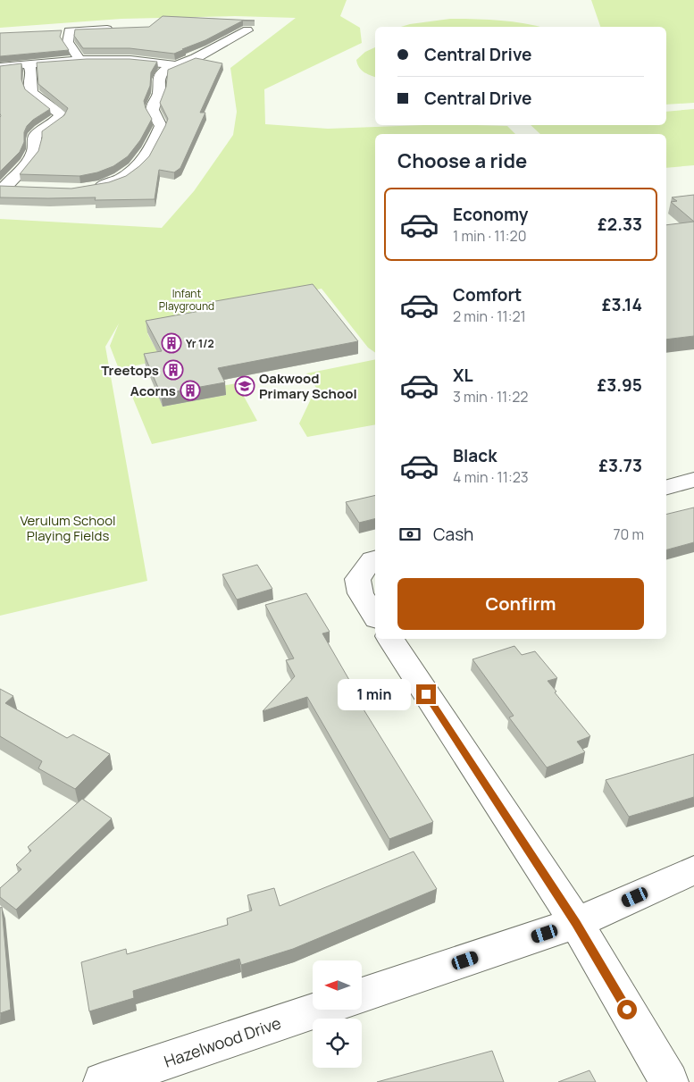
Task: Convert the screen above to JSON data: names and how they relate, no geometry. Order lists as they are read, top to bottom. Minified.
{"streets":{"street":["Hazelwood Drive"]},"parks":["Infant Playground","Verulum School Playing Fields"],"places":{"building":["Yr 1/2","Treetops","Acorns"],"school or university":["Oakwood Primary School"]},"north":"left","page":{"banner":["Central Drive","Central Drive"],"heading":"Choose a ride","list":[{"name":"Economy","note":"1 min · 11:20","value":"£2.33"},{"name":"Comfort","note":"2 min · 11:21","value":"£3.14"},{"name":"XL","note":"3 min · 11:22","value":"£3.95"},{"name":"Black","note":"4 min · 11:23","value":"£3.73"}],"pay":["Cash","70 m"],"buttons":"Confirm","bubble":"1 min"}}
